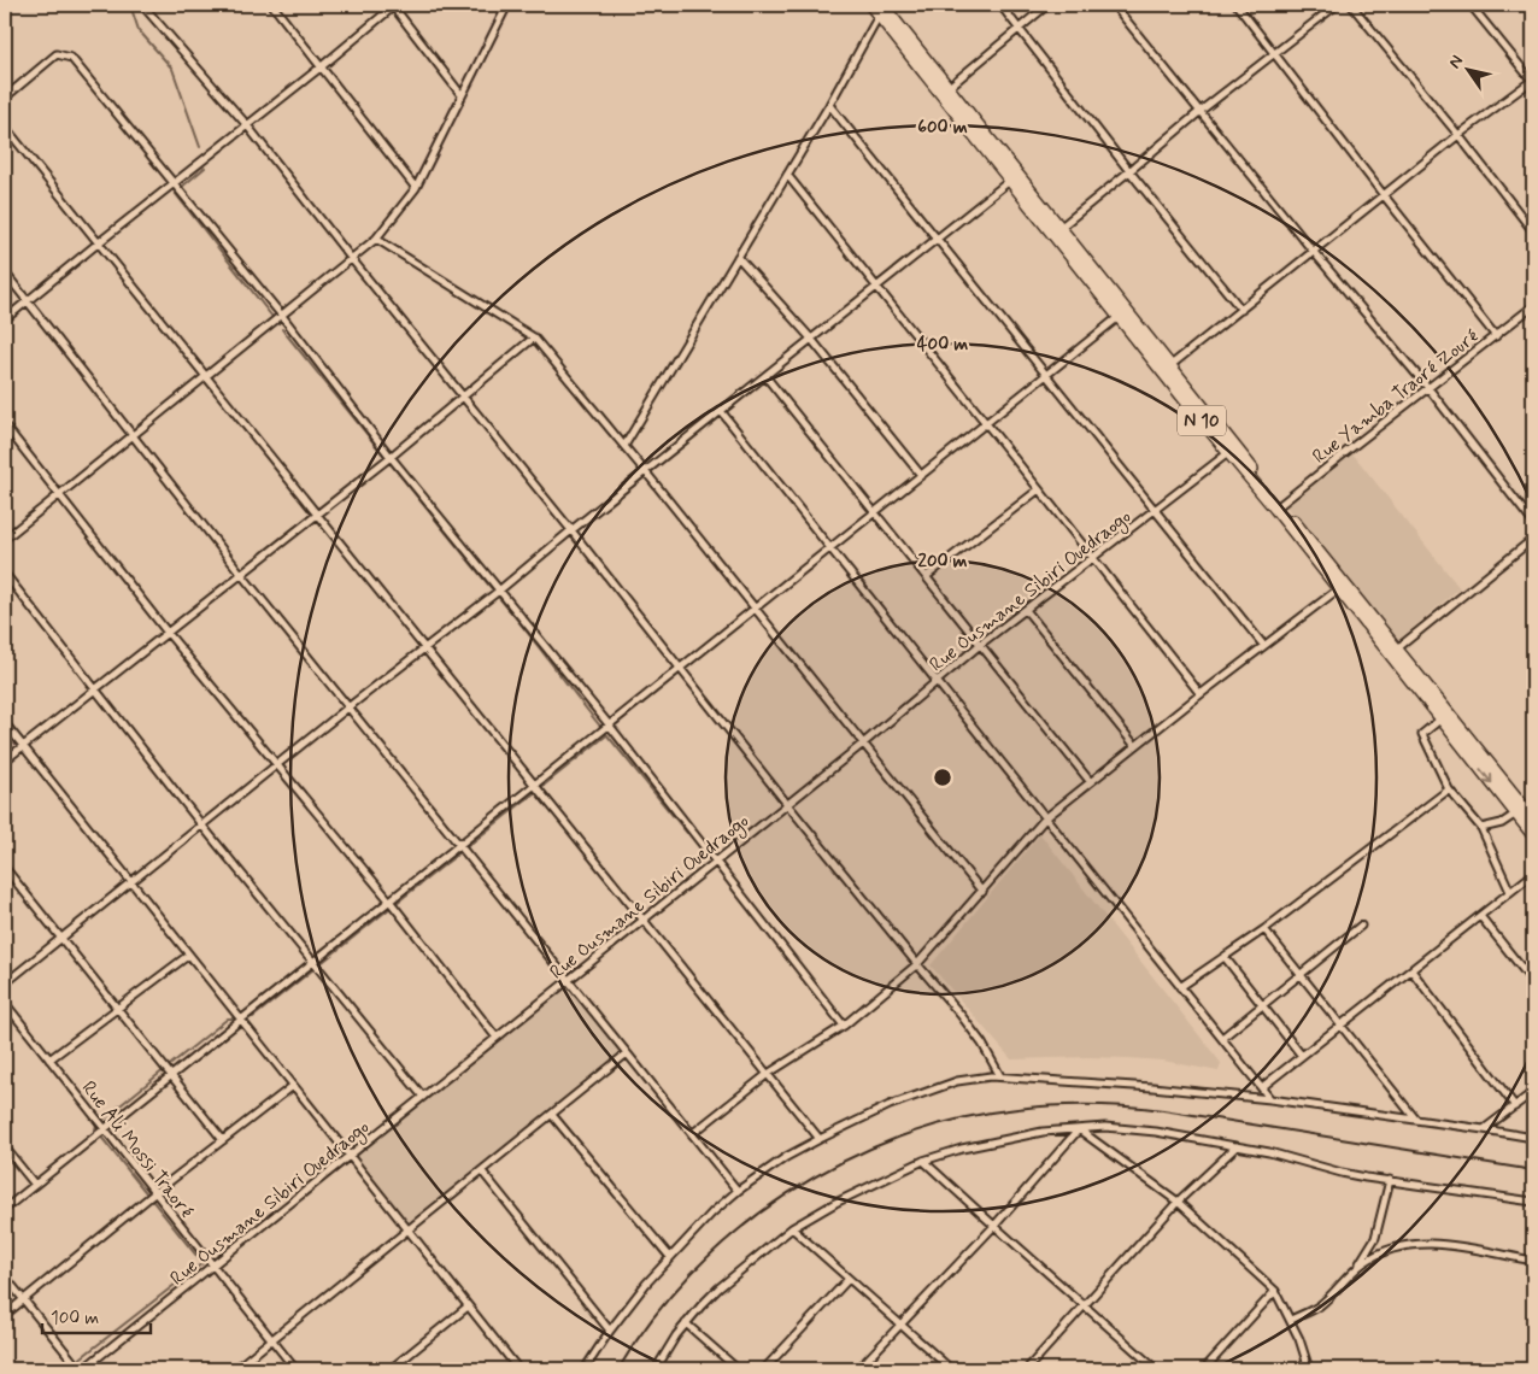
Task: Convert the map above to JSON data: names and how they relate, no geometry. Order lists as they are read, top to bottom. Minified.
{"streets":{"main road":["N 10"],"street":["Rue Yamba Traoré Zouré","Rue Ousmane Sibiri Ouedraogo","Rue Ali Mossi Traoré"]},"crossings":[["Rue Yamba Traoré Zouré","N 10"],["N 10","Rue Ousmane Sibiri Ouedraogo"],["Rue Ousmane Sibiri Ouedraogo","Rue Ali Mossi Traoré"]],"scale_bar":"100 m","north":"top left","rings":["600 m","400 m","200 m"]}
